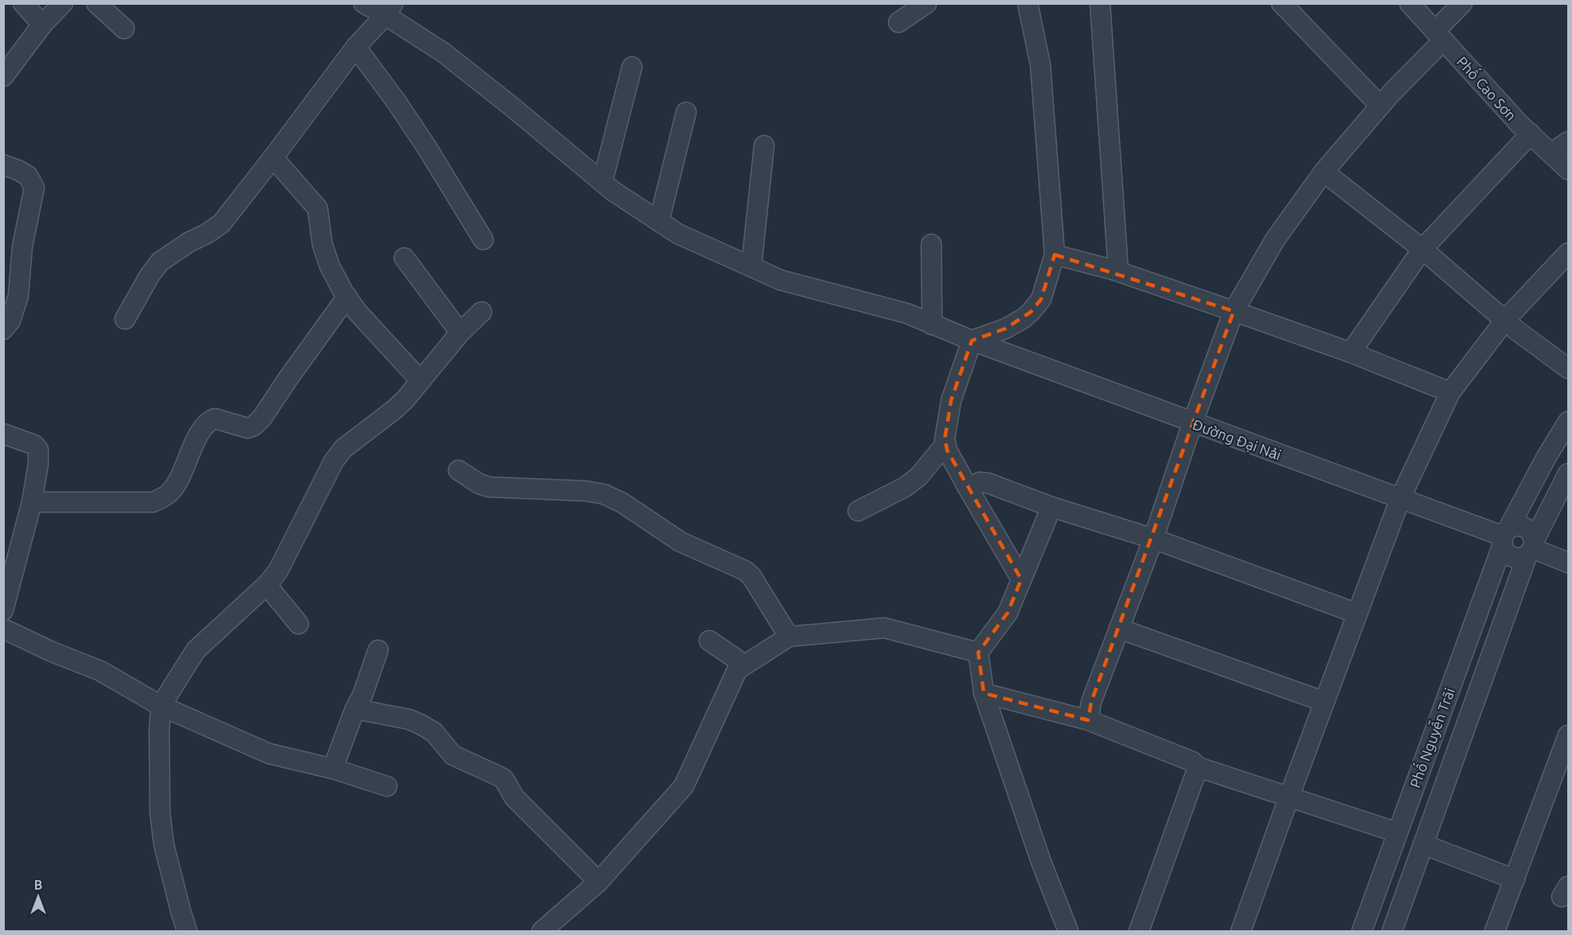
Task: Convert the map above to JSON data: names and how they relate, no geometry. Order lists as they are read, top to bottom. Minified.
{"streets":{"street":["Phố Cao Sơn","Đường Đại Nải","Phố Nguyễn Trãi"]},"crossings":[["Đường Đại Nải","Phố Nguyễn Trãi"]],"north":"top"}
